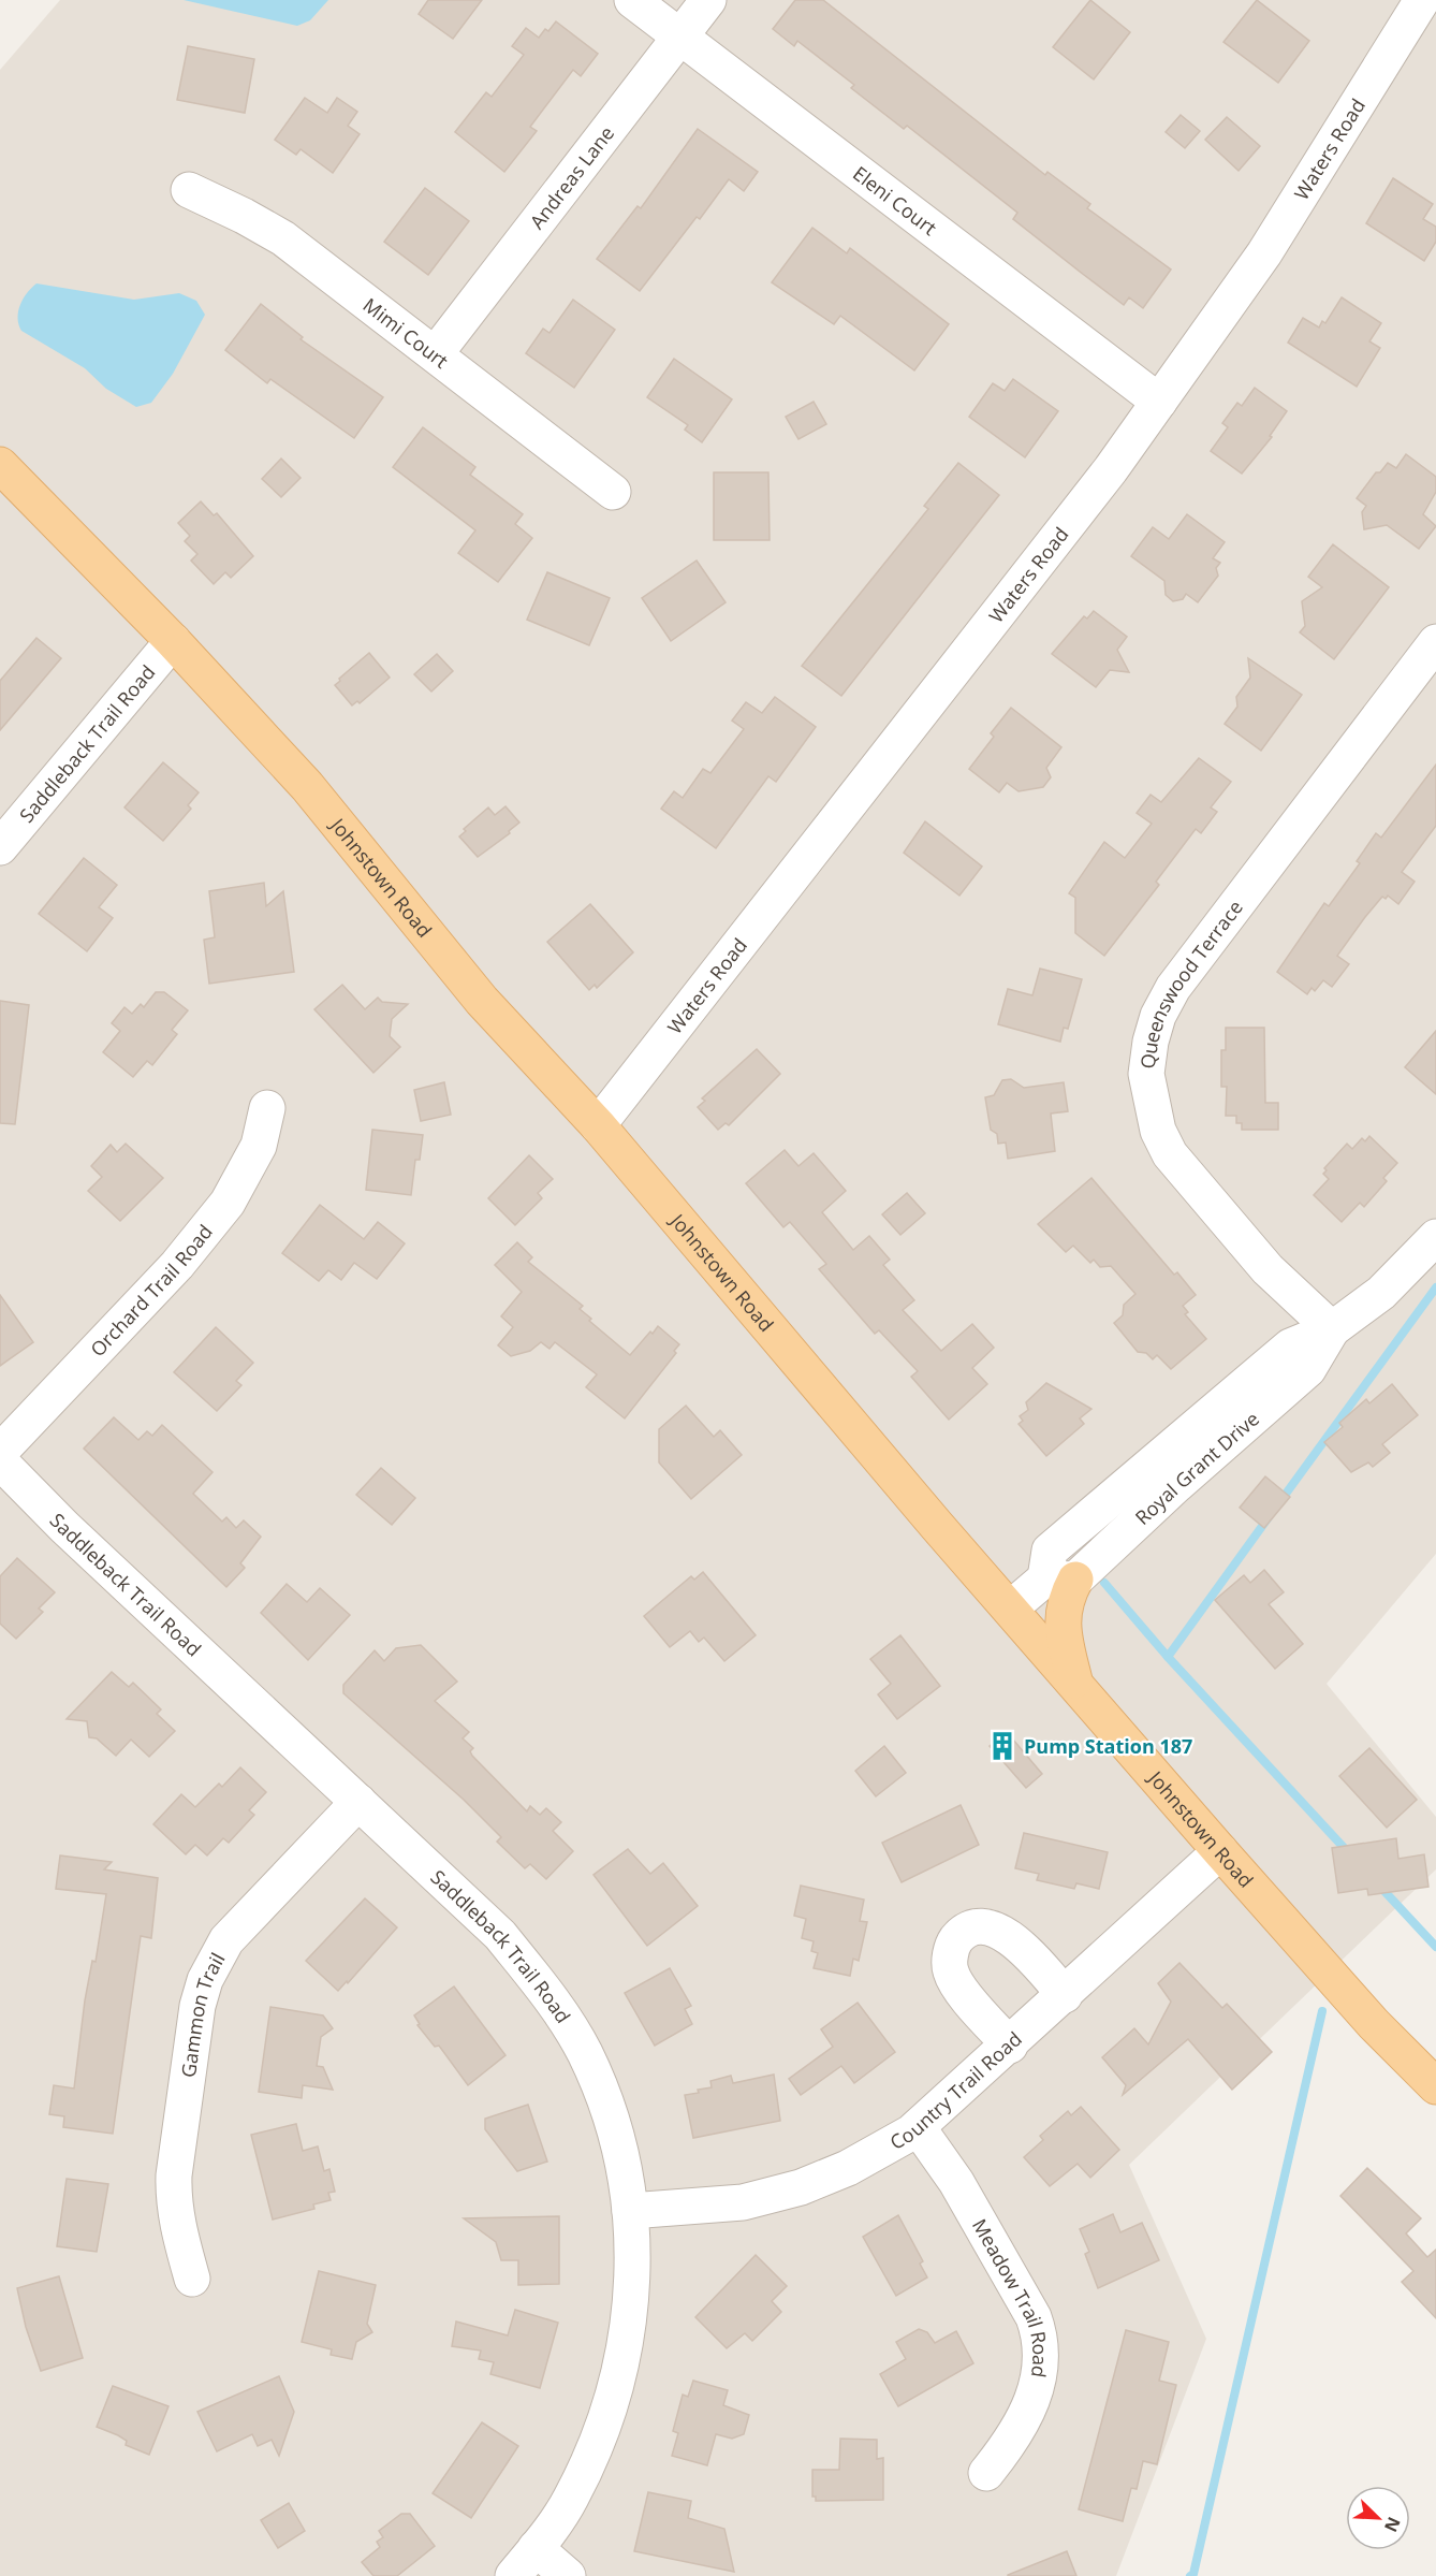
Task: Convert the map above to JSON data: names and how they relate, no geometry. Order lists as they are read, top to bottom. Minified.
{"streets":{"main road":["Johnstown Road"],"street":["Waters Road","Andreas Lane","Eleni Court","Mimi Court","Saddleback Trail Road","Queenswood Terrace","Orchard Trail Road","Royal Grant Drive","Gammon Trail","Country Trail Road","Meadow Trail Road"]},"crossings":[["Waters Road","Eleni Court"],["Waters Road","Johnstown Road"],["Andreas Lane","Eleni Court"],["Andreas Lane","Mimi Court"],["Saddleback Trail Road","Johnstown Road"],["Saddleback Trail Road","Gammon Trail"],["Saddleback Trail Road","Country Trail Road"],["Johnstown Road","Royal Grant Drive"],["Johnstown Road","Country Trail Road"],["Queenswood Terrace","Royal Grant Drive"],["Country Trail Road","Meadow Trail Road"]],"places":{"building":["Pump Station 187"]},"north":"bottom right"}
